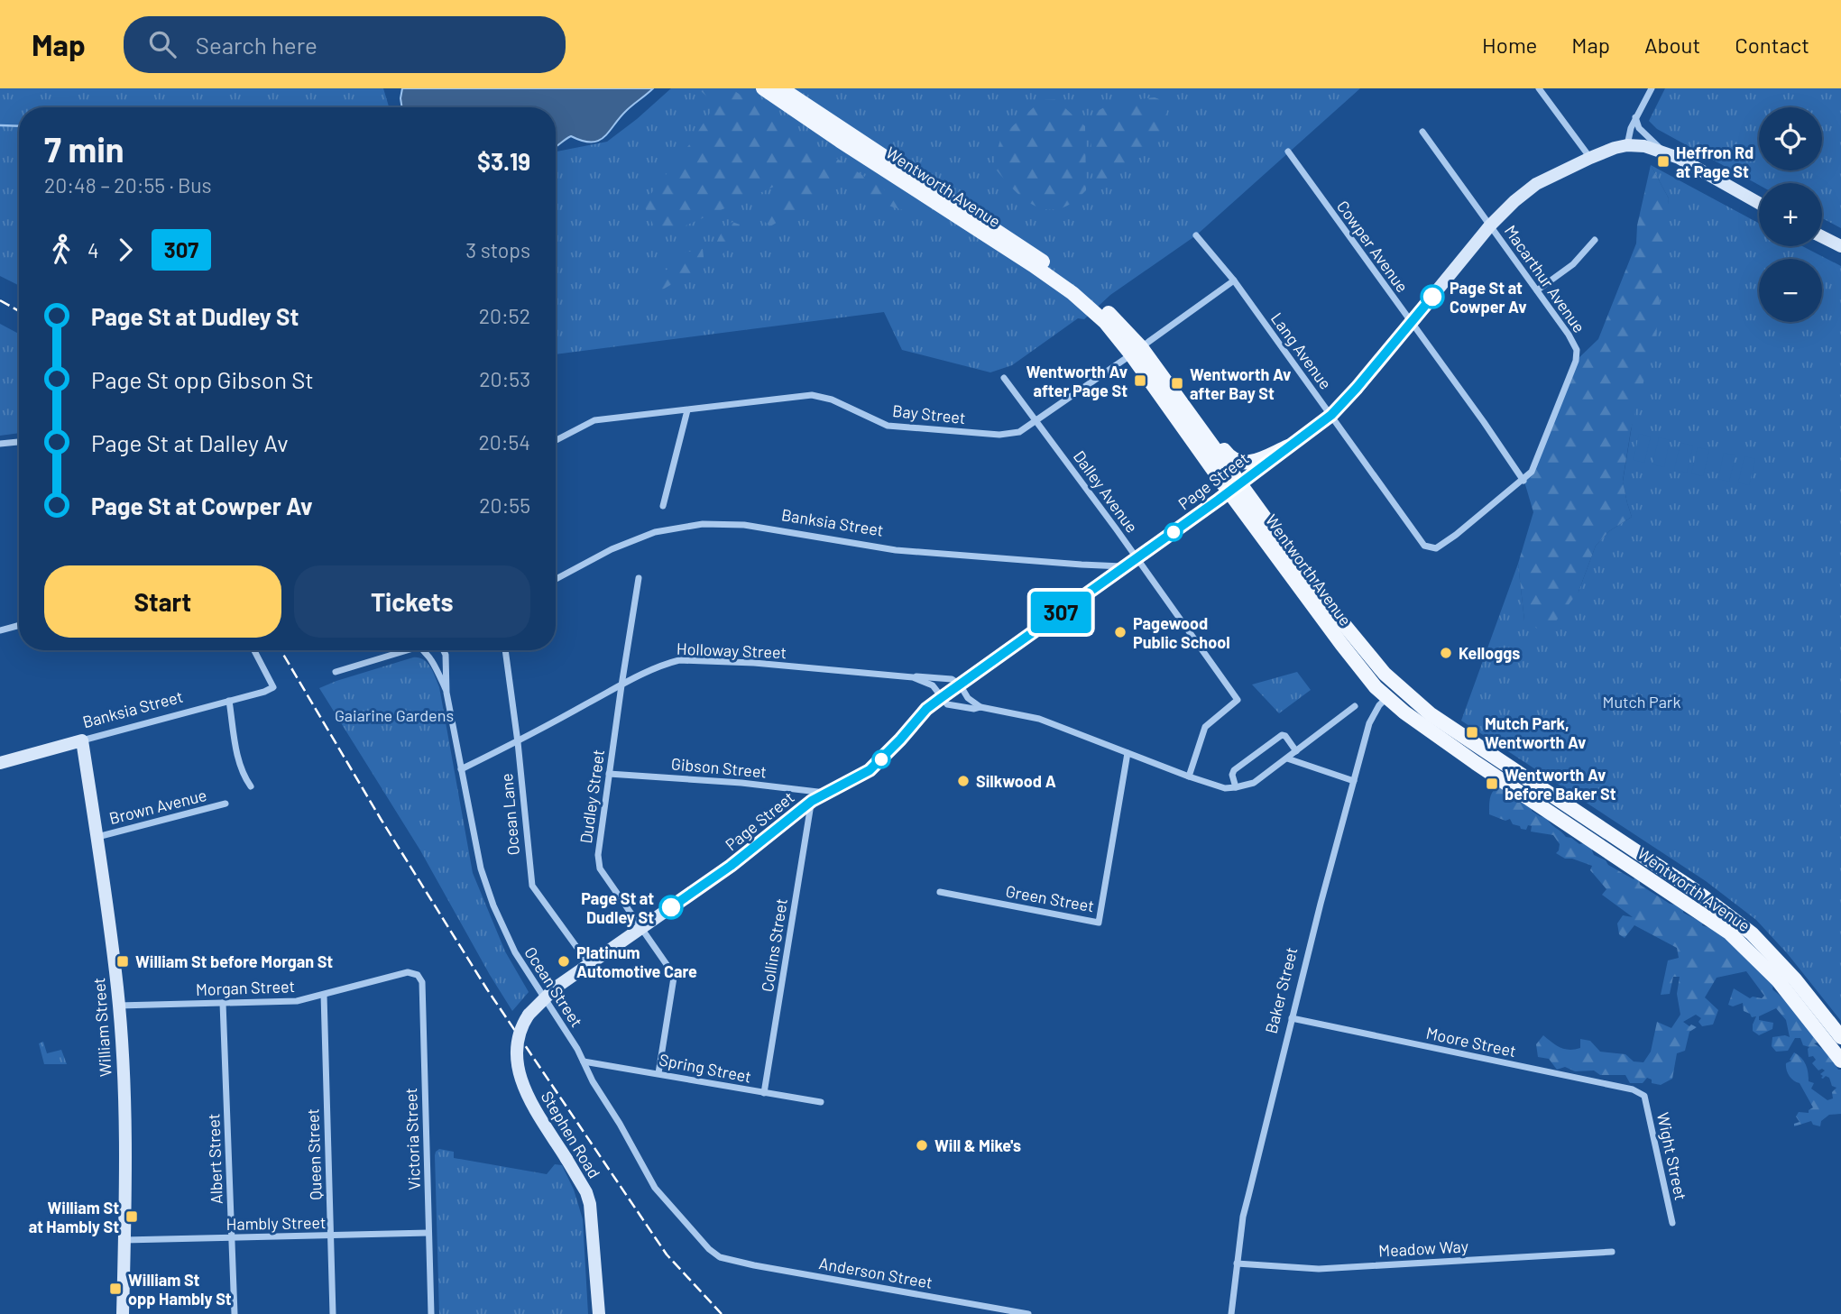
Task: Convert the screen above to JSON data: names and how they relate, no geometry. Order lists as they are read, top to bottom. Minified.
{"streets":{"main road":["Wentworth Avenue","Page Street","Banksia Street","Baker Street","William Street","Stephen Road"],"street":["Cowper Avenue","Macarthur Avenue","Lang Avenue","Bay Street","Dalley Avenue","Holloway Street","Gibson Street","Dudley Street","Brown Avenue","Ocean Lane","Green Street","Collins Street","Ocean Street","Morgan Street","Moore Street","Spring Street","Victoria Street","Queen Street","Wight Street","Albert Street","Hambly Street","Meadow Way","Anderson Street"]},"crossings":[["Wentworth Avenue","Bay Street"],["Wentworth Avenue","Page Street"],["Wentworth Avenue","Baker Street"],["Cowper Avenue","Macarthur Avenue"],["Cowper Avenue","Page Street"],["Macarthur Avenue","Lang Avenue"],["Macarthur Avenue","Page Street"],["Lang Avenue","Bay Street"],["Lang Avenue","Page Street"],["Bay Street","Dalley Avenue"],["Page Street","Dalley Avenue"],["Page Street","Banksia Street"],["Page Street","Holloway Street"],["Page Street","Gibson Street"],["Page Street","Dudley Street"],["Page Street","Ocean Lane"],["Page Street","Collins Street"],["Page Street","Ocean Street"],["Page Street","Stephen Road"],["Dalley Avenue","Holloway Street"],["Banksia Street","William Street"],["Holloway Street","Dudley Street"],["Holloway Street","Ocean Lane"],["Holloway Street","Green Street"],["Holloway Street","Ocean Street"],["Gibson Street","Dudley Street"],["Dudley Street","Spring Street"],["Brown Avenue","William Street"],["Collins Street","Spring Street"],["Ocean Street","Spring Street"],["Ocean Street","Anderson Street"],["Morgan Street","William Street"],["Morgan Street","Victoria Street"],["Morgan Street","Queen Street"],["Morgan Street","Albert Street"],["Baker Street","Moore Street"],["Baker Street","Meadow Way"],["William Street","Hambly Street"],["Moore Street","Wight Street"],["Victoria Street","Hambly Street"],["Queen Street","Hambly Street"],["Albert Street","Hambly Street"]],"parks":["Mutch Park","Gaiarine Gardens"],"places":{"transit":["Heffron Rd at Page St","Wentworth Av after Page St","Wentworth Av after Bay St","Mutch Park, Wentworth Av","Wentworth Av before Baker St","William St before Morgan St","William St at Hambly St","William St opp Hambly St"],"other":["Page St at Cowper Av","Pagewood Public School","Kelloggs","Silkwood A","Page St at Dudley St","Platinum Automotive Care","Will & Mike's"]},"lines":["bus line 307"],"page":{"header":"Map","search":"Search here","nav":["Home","Map","About","Contact"],"on_map":"307","map_buttons":["+","−"],"heading":["7 min","20:48 – 20:55 · Bus","$3.19"],"legs":["4","307","3 stops"],"list":[{"name":"Page St at Dudley St","value":"20:52"},{"name":"Page St opp Gibson St","value":"20:53"},{"name":"Page St at Dalley Av","value":"20:54"},{"name":"Page St at Cowper Av","value":"20:55"}],"buttons":["Start","Tickets"]}}
